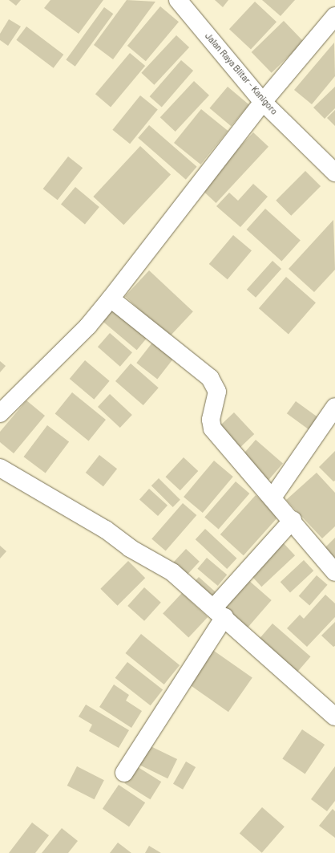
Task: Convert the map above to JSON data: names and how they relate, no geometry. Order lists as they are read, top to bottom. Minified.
{"streets":{"street":["Jalan Raya Blitar - Kanigoro"]}}
